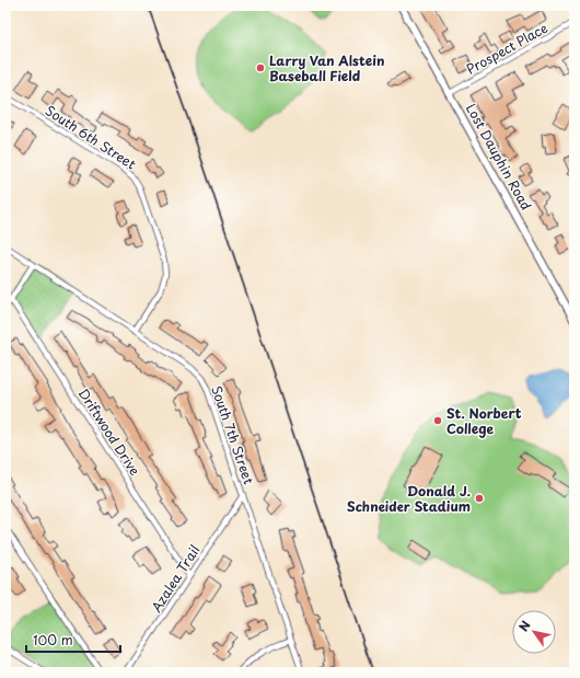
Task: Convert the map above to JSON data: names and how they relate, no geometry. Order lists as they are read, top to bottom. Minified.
{"streets":{"main road":["Lost Dauphin Road"],"street":["Prospect Place","South 6th Street","Driftwood Drive","South 7th Street","Azalea Trail"]},"crossings":[["Prospect Place","Lost Dauphin Road"],["South 6th Street","South 7th Street"],["Driftwood Drive","Azalea Trail"],["South 7th Street","Azalea Trail"]],"places":["Larry Van Alstein Baseball Field","St. Norbert College","Donald J. Schneider Stadium"],"scale_bar":"100 m","north":"top left"}
